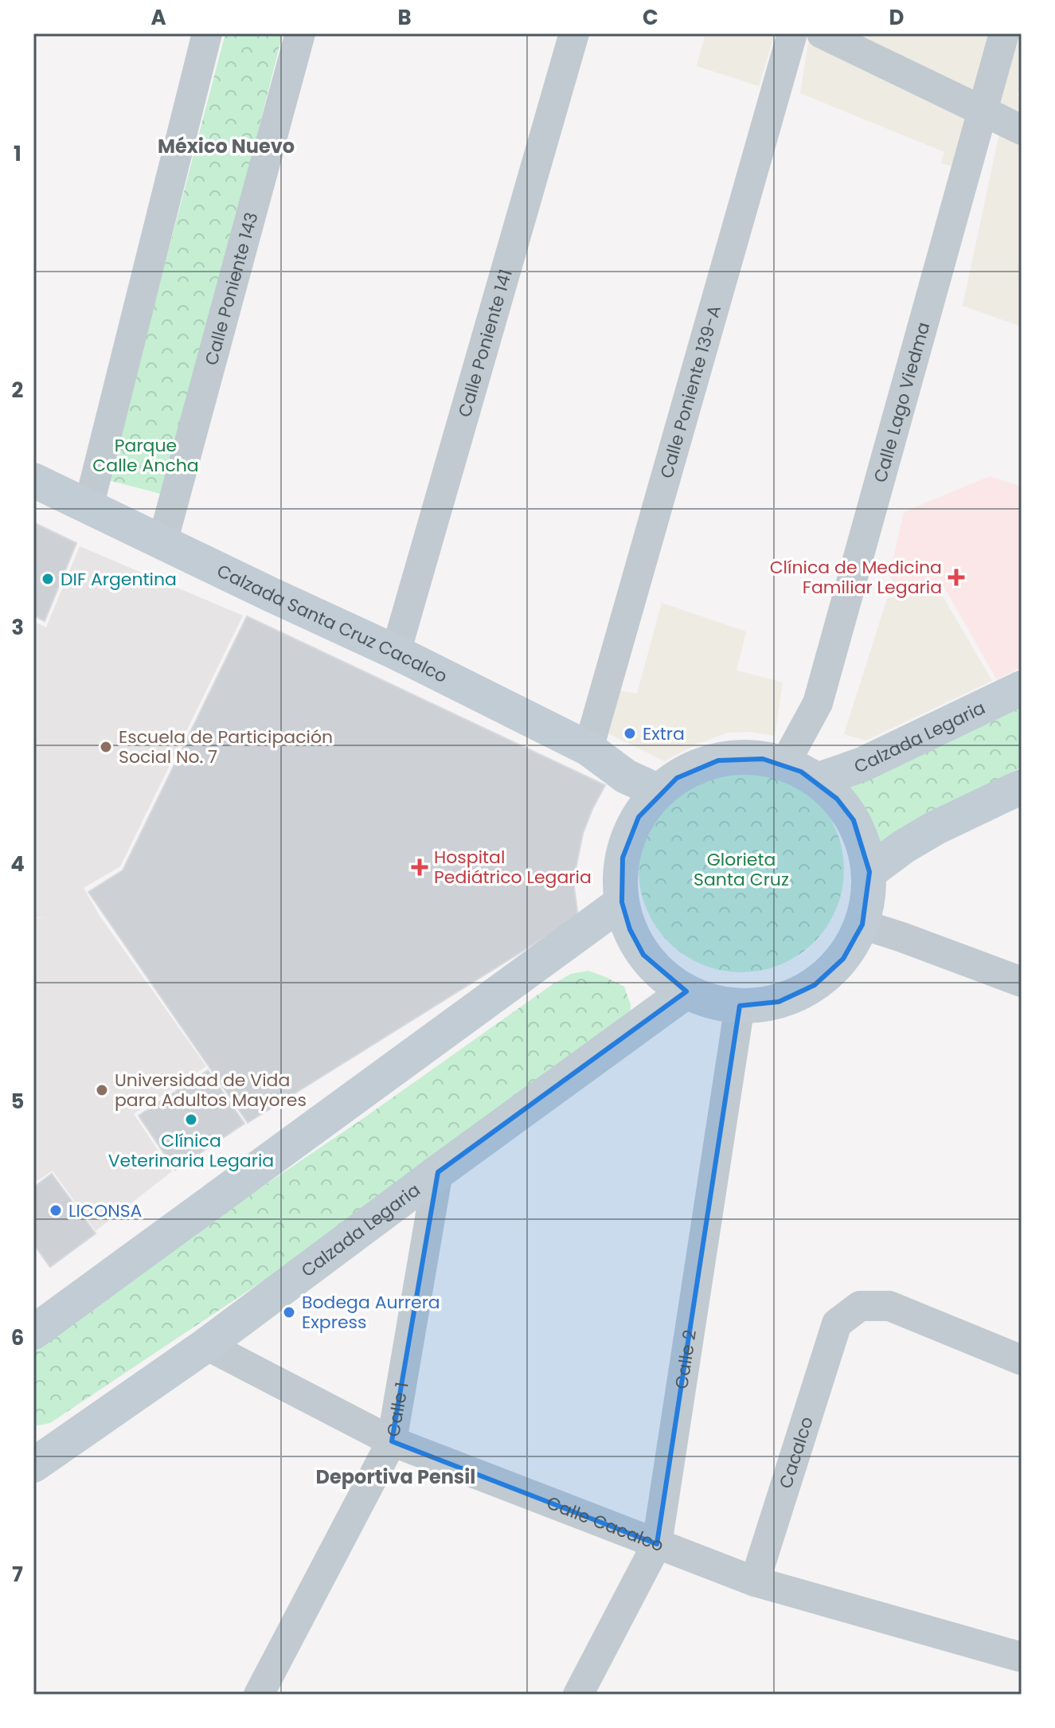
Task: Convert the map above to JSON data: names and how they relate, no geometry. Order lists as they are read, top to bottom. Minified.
{"streets":{"main road":["Calzada Santa Cruz Cacalco","Calzada Legaria"],"street":["Calle Poniente 143","Calle Poniente 141","Calle Poniente 139-A","Calle Lago Viedma","Calle 2","Calle 1","Cacalco","Calle Cacalco"]},"crossings":[["Calle Poniente 143","Calzada Santa Cruz Cacalco"],["Calle Poniente 141","Calzada Santa Cruz Cacalco"],["Calle Poniente 139-A","Calzada Santa Cruz Cacalco"],["Calzada Legaria","Calle 1"],["Calzada Legaria","Calle Cacalco"],["Calle 2","Calle Cacalco"],["Calle 1","Calle Cacalco"],["Cacalco","Calle Cacalco"]],"districts":["México Nuevo","Deportiva Pensil"],"parks":["Parque Calle Ancha","Glorieta Santa Cruz"],"places":{"health":["Clínica de Medicina Familiar Legaria","Hospital Pediátrico Legaria"],"other":["DIF Argentina","Extra","Escuela de Participación Social No. 7","Universidad de Vida para Adultos Mayores","Clínica Veterinaria Legaria","LICONSA","Bodega Aurrera Express"]},"grid":{"columns":["A","B","C","D"],"rows":["1","2","3","4","5","6","7"]}}
